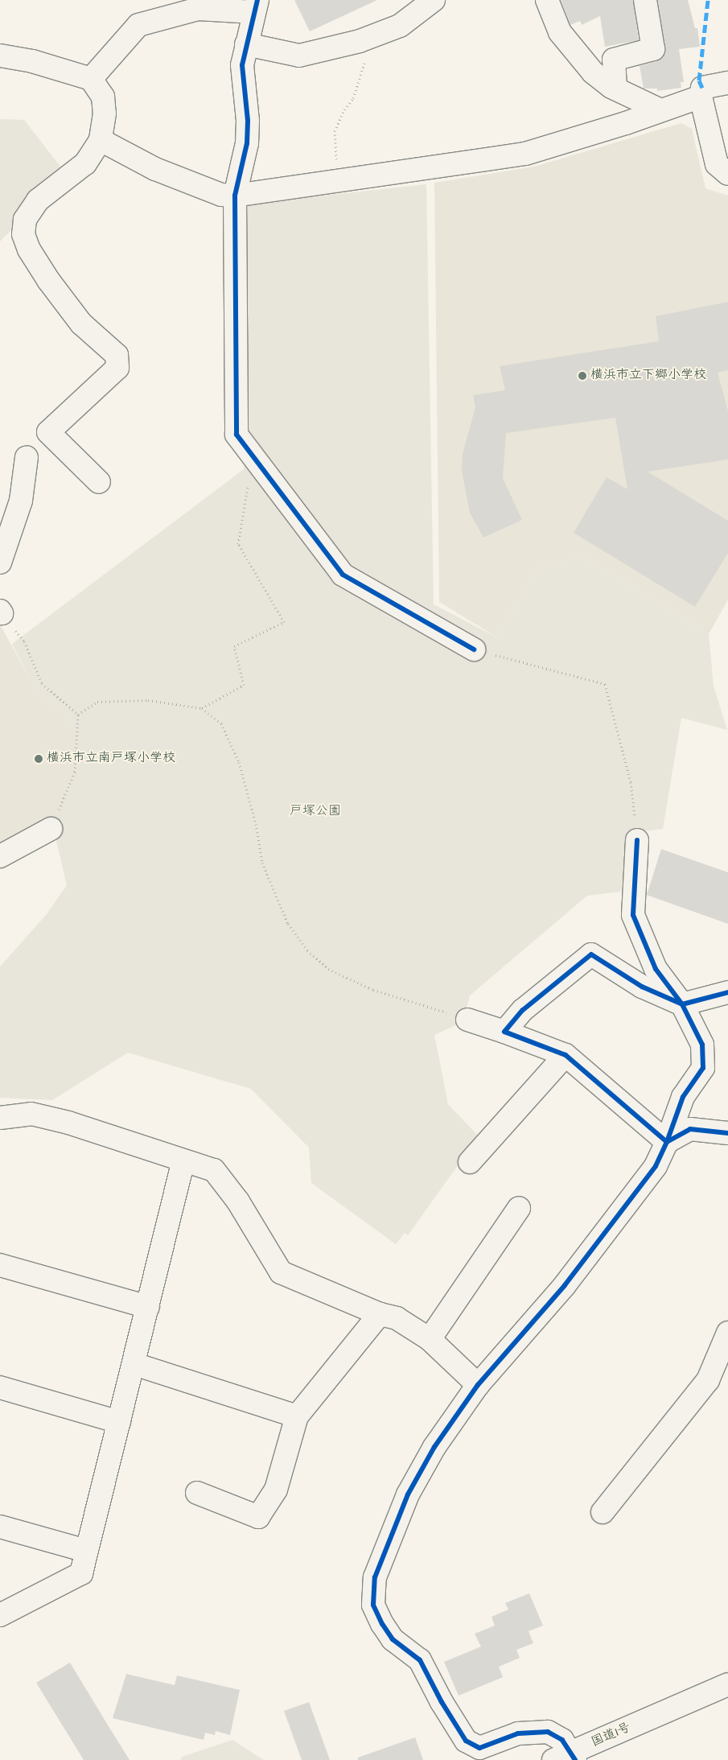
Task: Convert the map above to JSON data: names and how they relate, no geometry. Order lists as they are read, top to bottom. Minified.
{"streets":{"main road":["国道1号"]},"parks":["戸塚公園"],"places":["横浜市立下郷小学校","横浜市立南戸塚小学校"]}
